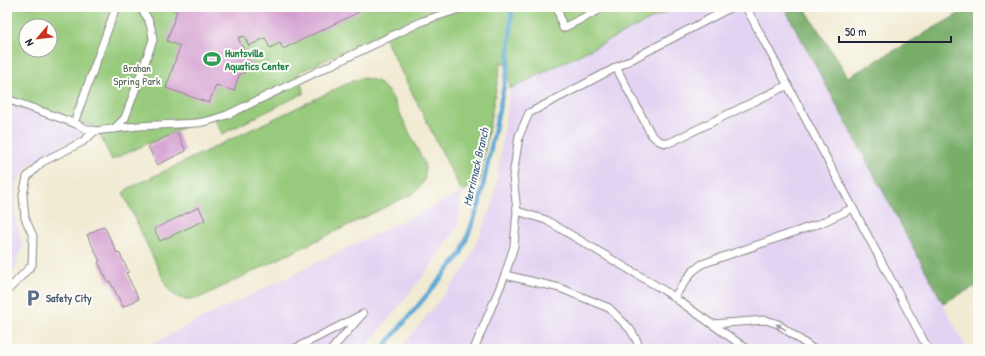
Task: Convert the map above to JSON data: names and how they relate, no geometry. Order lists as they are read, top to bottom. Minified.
{"water":["Merrimack Branch"],"parks":["Brahan Spring Park"],"places":{"sports":["Huntsville Aquatics Center"],"parking":["Safety City"]},"scale_bar":"50 m","north":"bottom left"}
